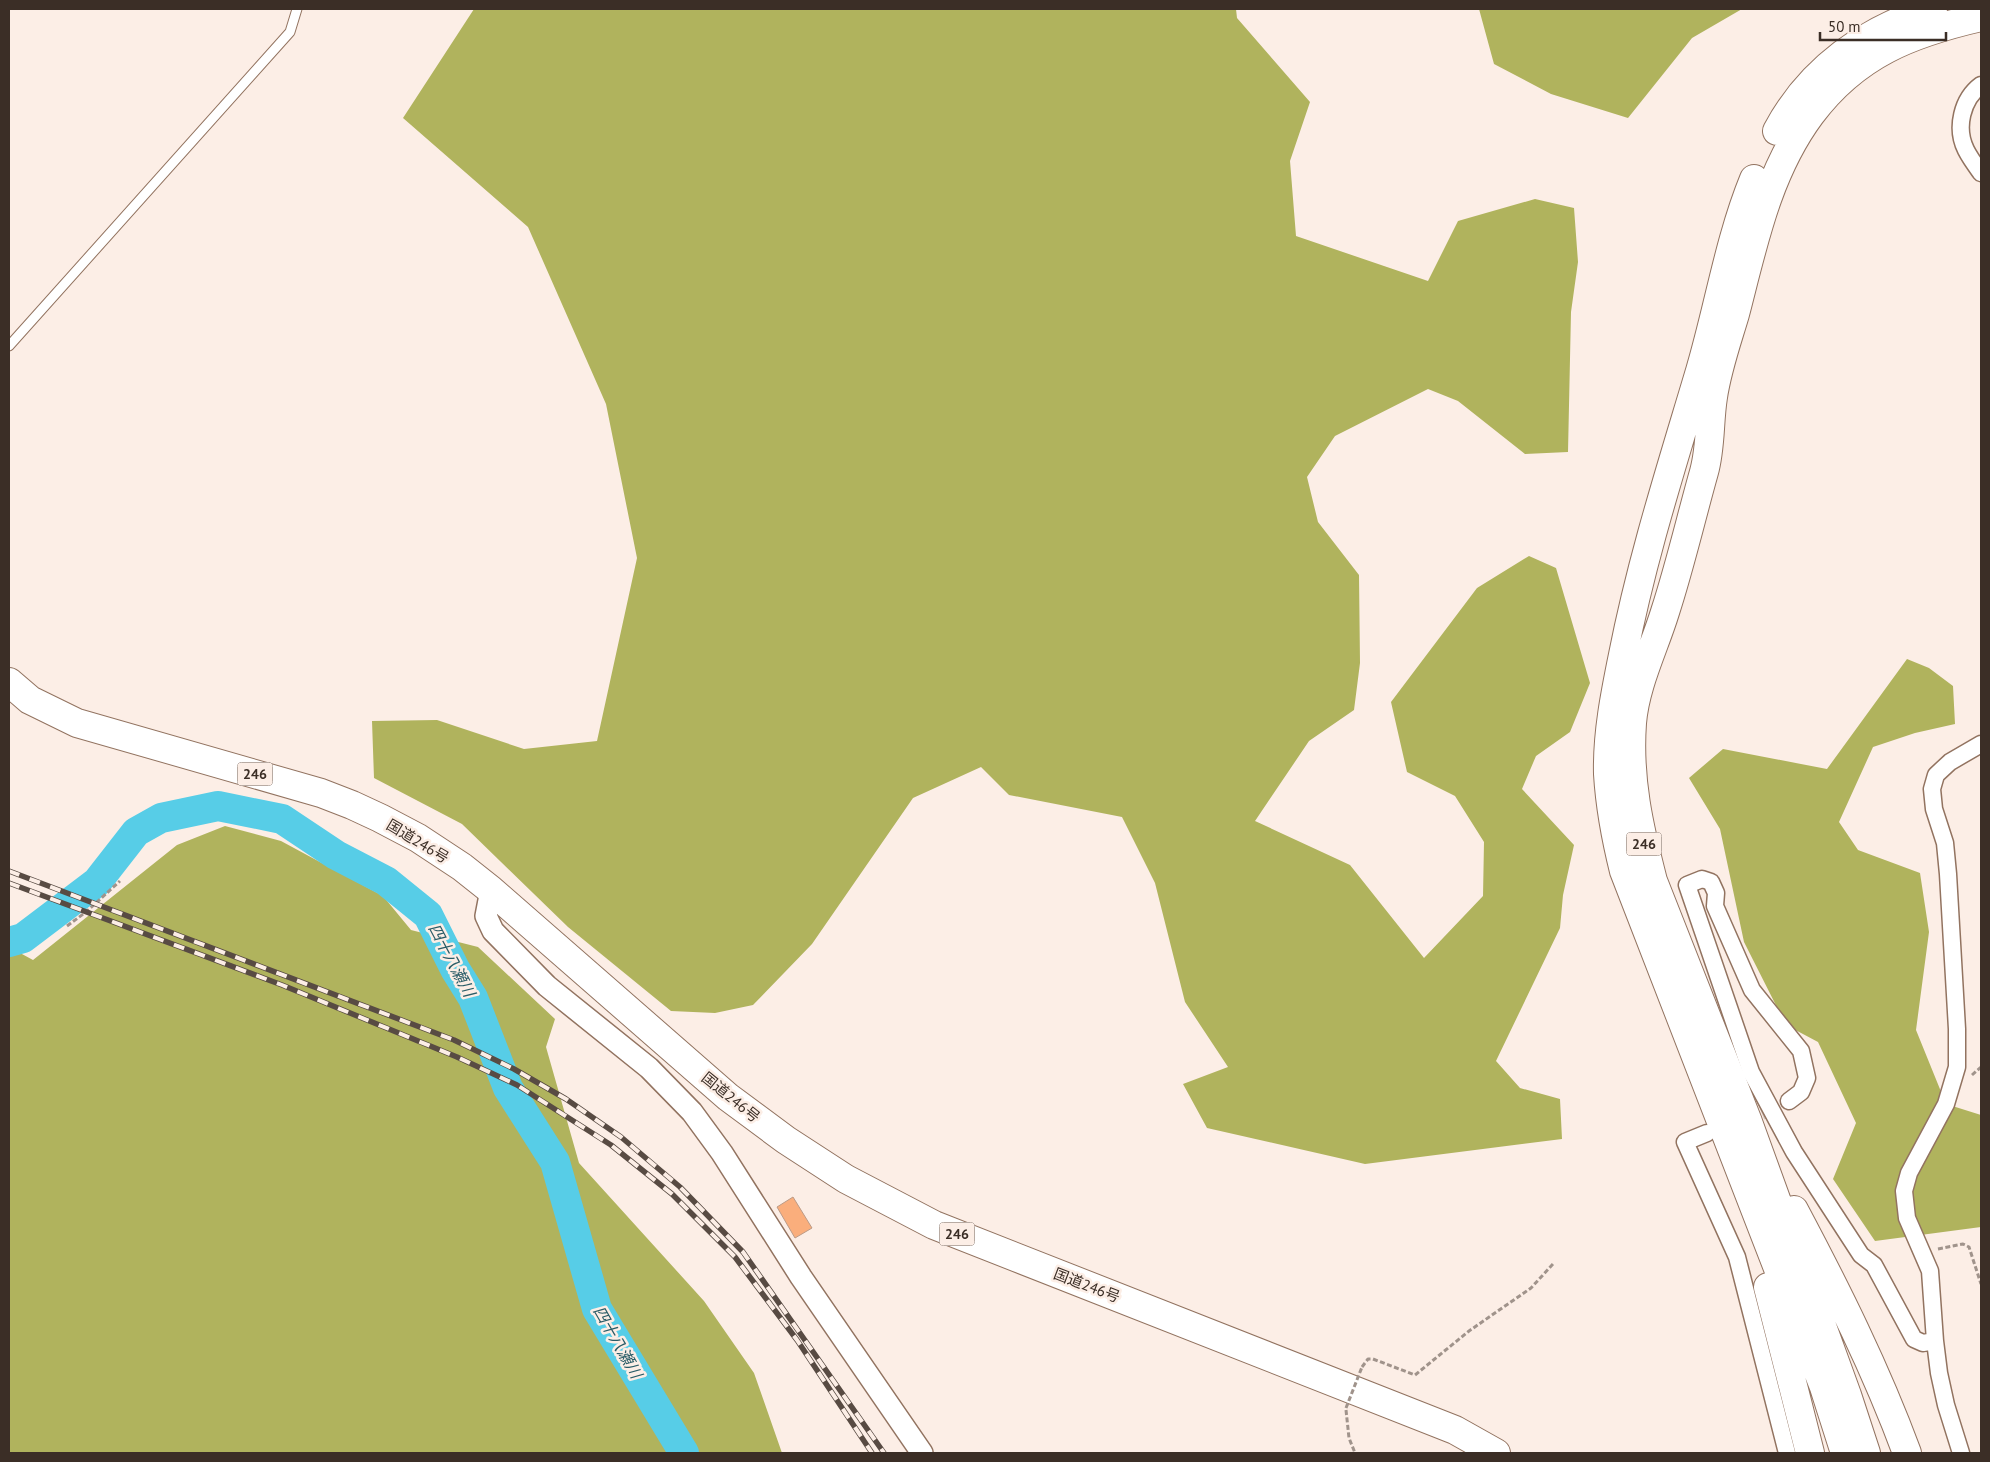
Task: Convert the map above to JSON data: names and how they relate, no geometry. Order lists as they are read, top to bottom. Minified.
{"streets":{"highway":["246","国道246号"]},"water":["四十八瀬川"],"scale_bar":"50 m"}
